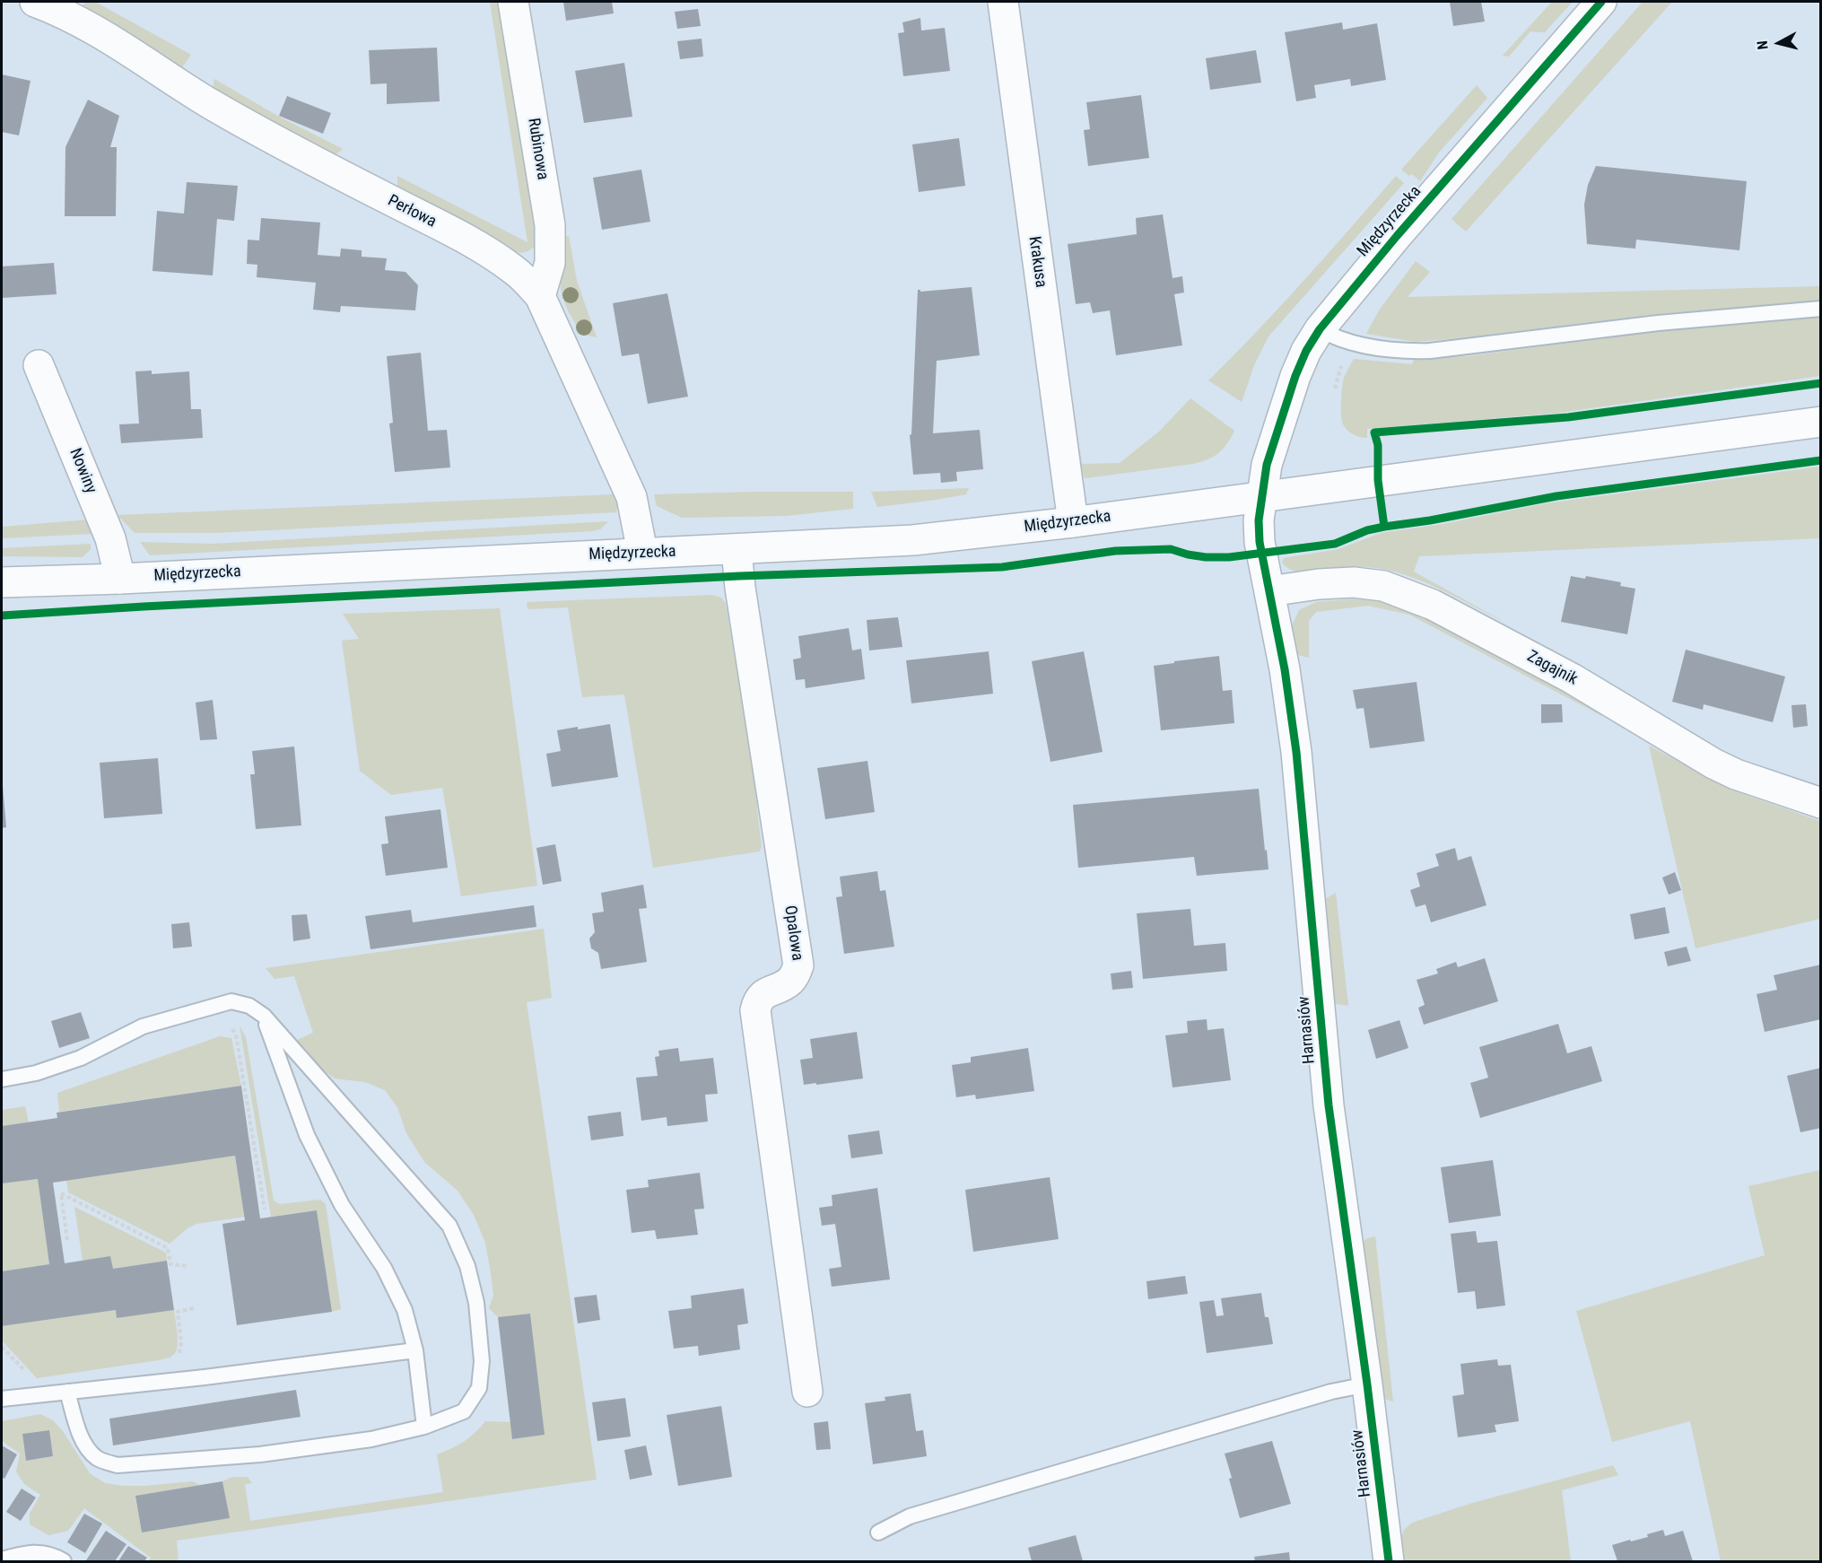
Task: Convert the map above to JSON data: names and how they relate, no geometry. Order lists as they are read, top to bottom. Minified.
{"streets":{"street":["Rubinowa","Perłowa","Międzyrzecka","Krakusa","Nowiny","Zagajnik","Opalowa","Harnasiów"]},"crossings":[["Rubinowa","Perłowa"],["Perłowa","Międzyrzecka"],["Międzyrzecka","Krakusa"],["Międzyrzecka","Nowiny"],["Międzyrzecka","Opalowa"],["Międzyrzecka","Harnasiów"],["Zagajnik","Harnasiów"]],"north":"left"}
